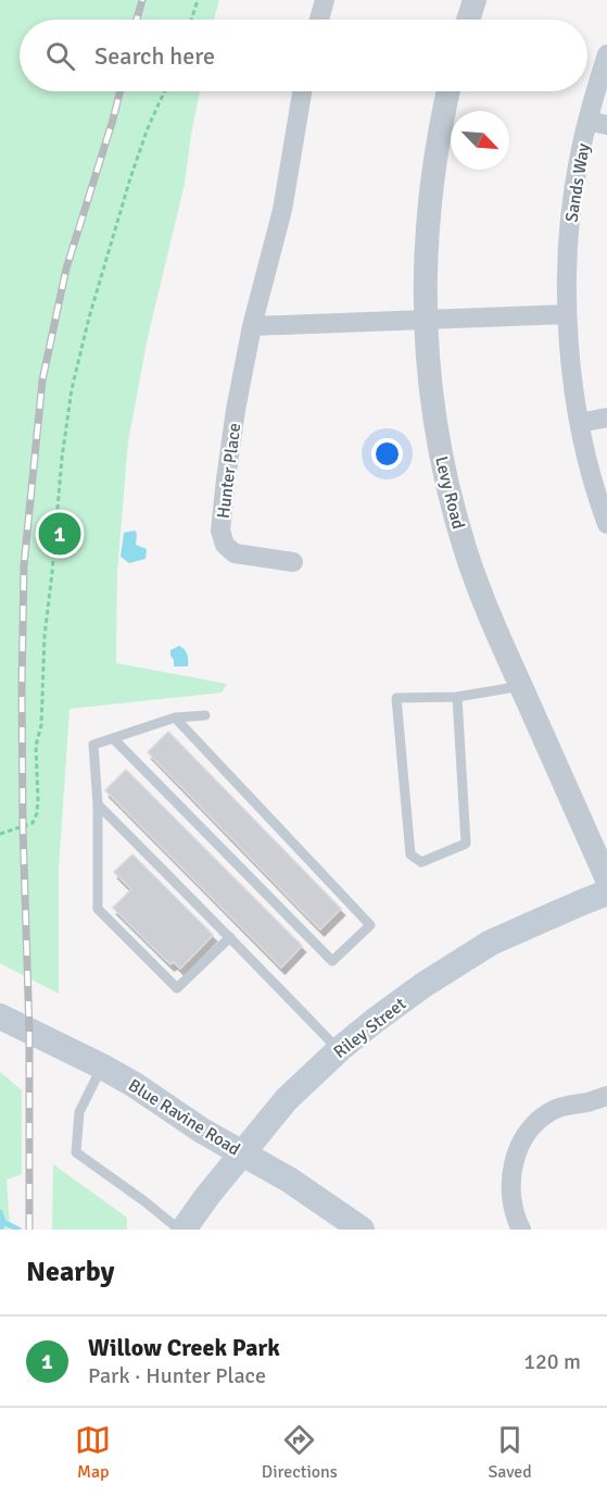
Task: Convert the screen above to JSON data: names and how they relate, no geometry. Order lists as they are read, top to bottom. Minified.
{"streets":{"main road":["Riley Street","Blue Ravine Road"],"street":["Sands Way","Hunter Place","Levy Road"]},"crossings":[["Riley Street","Blue Ravine Road"]],"north":"bottom right","page":{"search":"Search here","pins":"1","heading":"Nearby","list":[{"mark":"1","name":"Willow Creek Park","note":"Park · Hunter Place","value":"120 m"}],"nav":["Map","Directions","Saved"]}}
